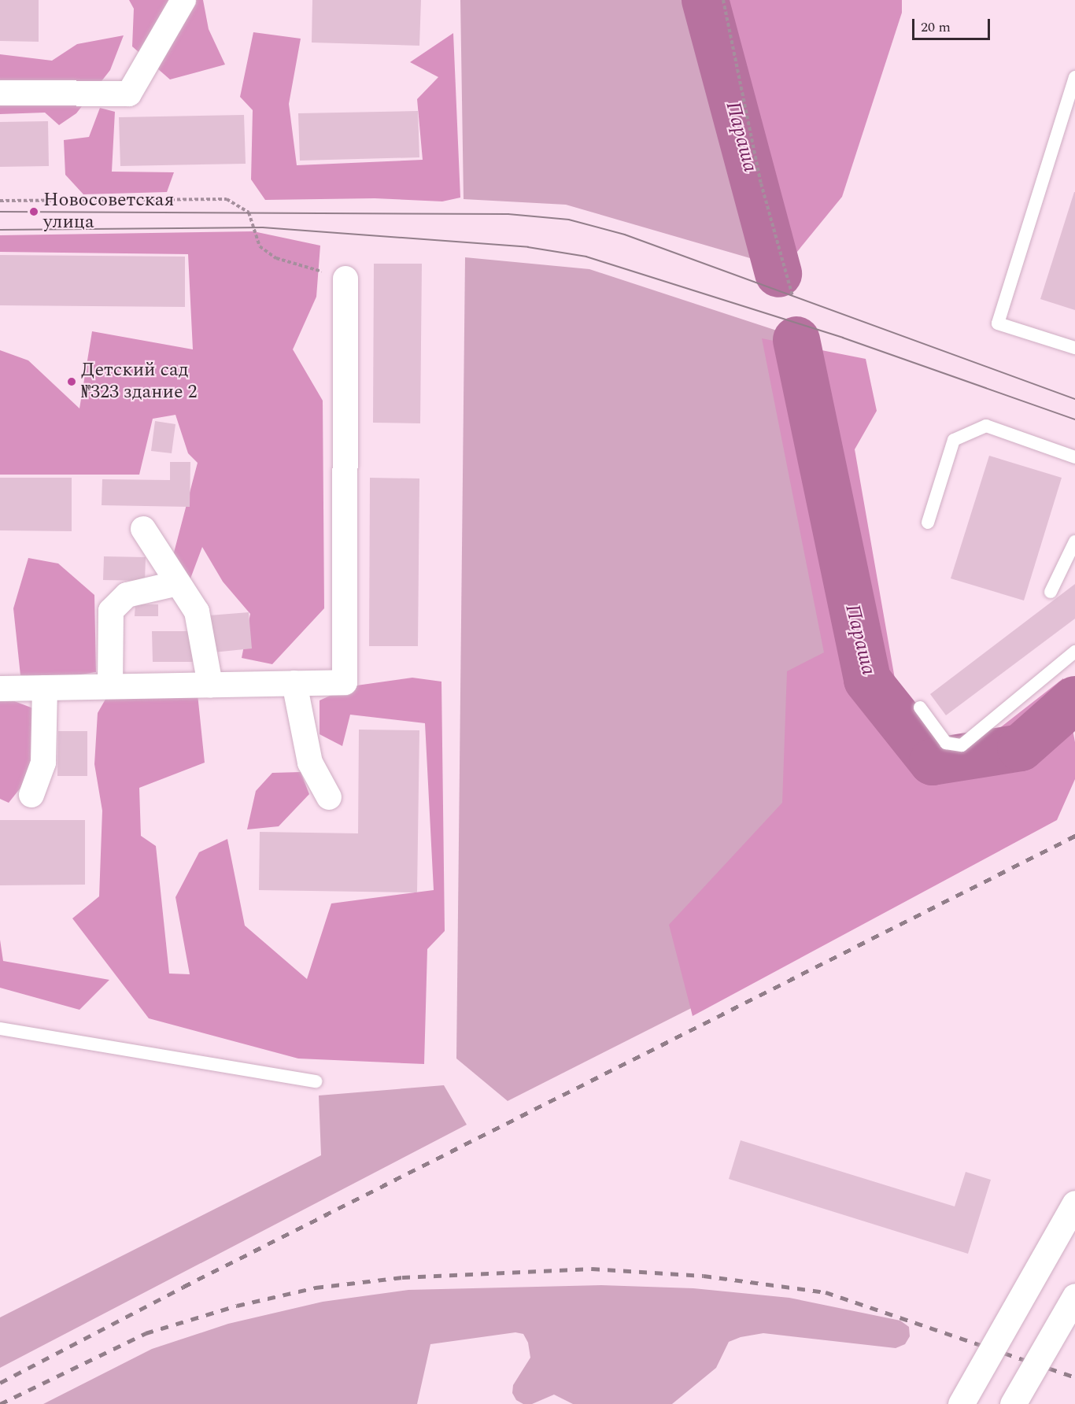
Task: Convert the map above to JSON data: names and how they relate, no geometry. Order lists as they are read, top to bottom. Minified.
{"water":["Параша"],"places":["Новосоветская улица","Детский сад №323 здание 2"],"scale_bar":"20 m"}
